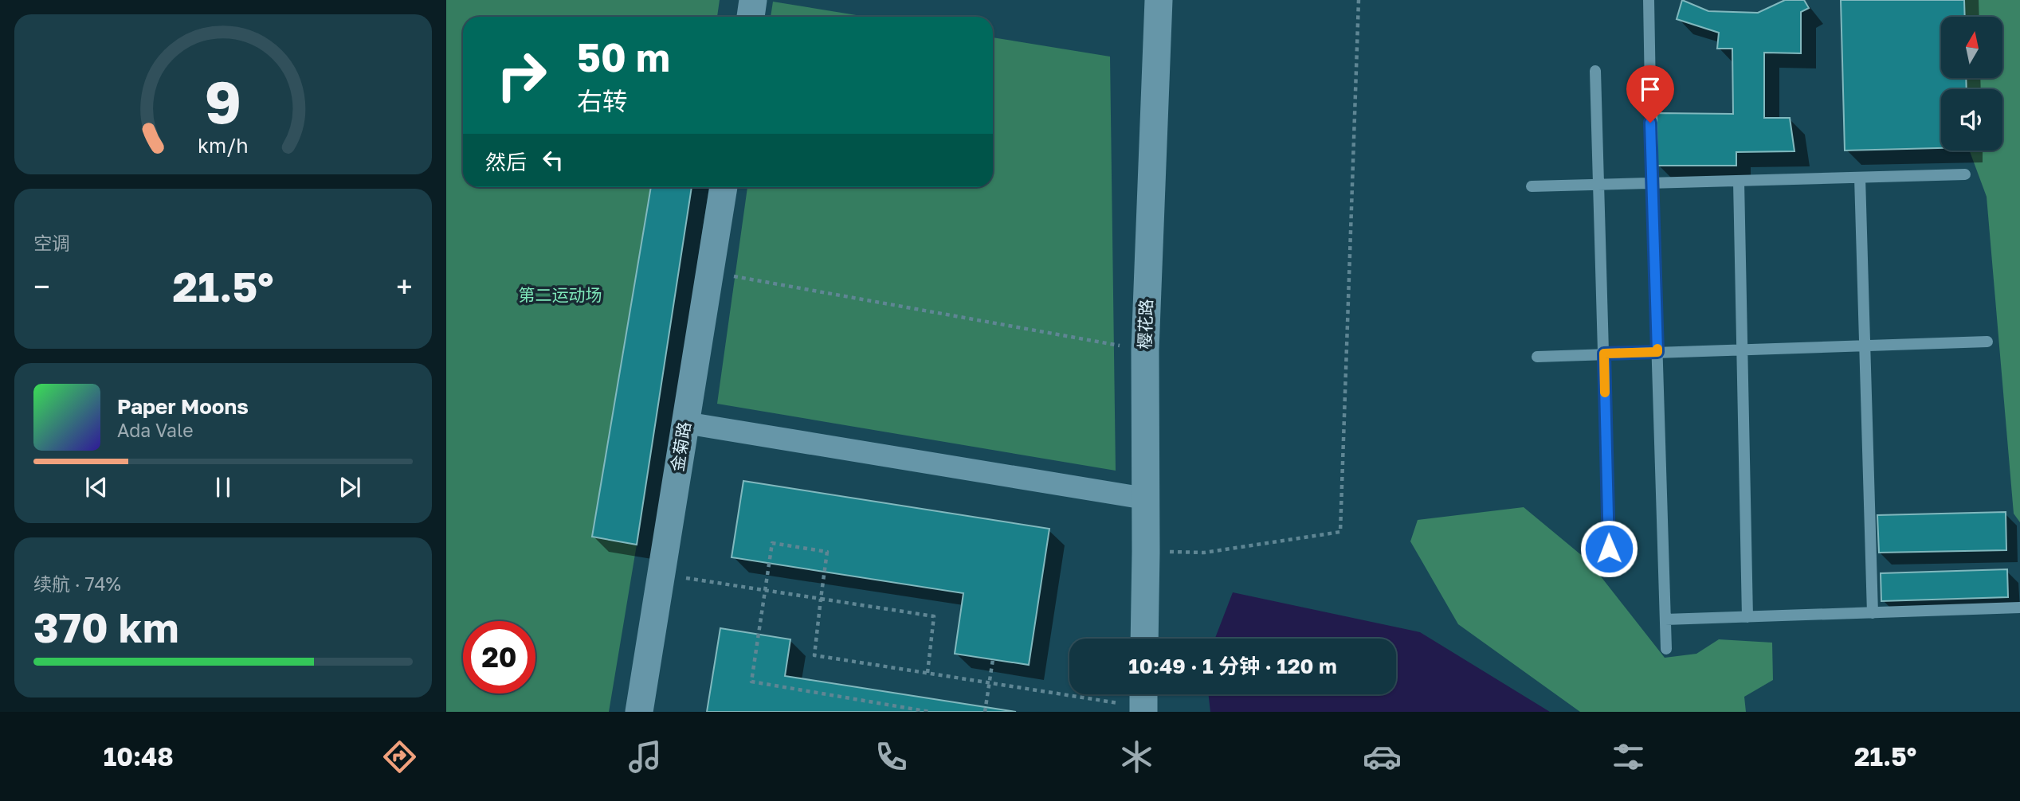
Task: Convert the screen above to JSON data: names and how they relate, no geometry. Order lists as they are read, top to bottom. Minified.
{"streets":{"street":["樱花路","金菊路"]},"parks":["第二运动场"],"north":"top","page":{"turn":["50 m","右转"],"then":"然后","tile":["空调",["续航 · 74%","370 km"]],"heat":["−","21.5°","+"],"song":["Paper Moons","Ada Vale"],"limit":"20","trip":"10:49 · 1 分钟 · 120 m","tabs":["10:48","21.5°"],"gauge":["9","km/h"]}}
